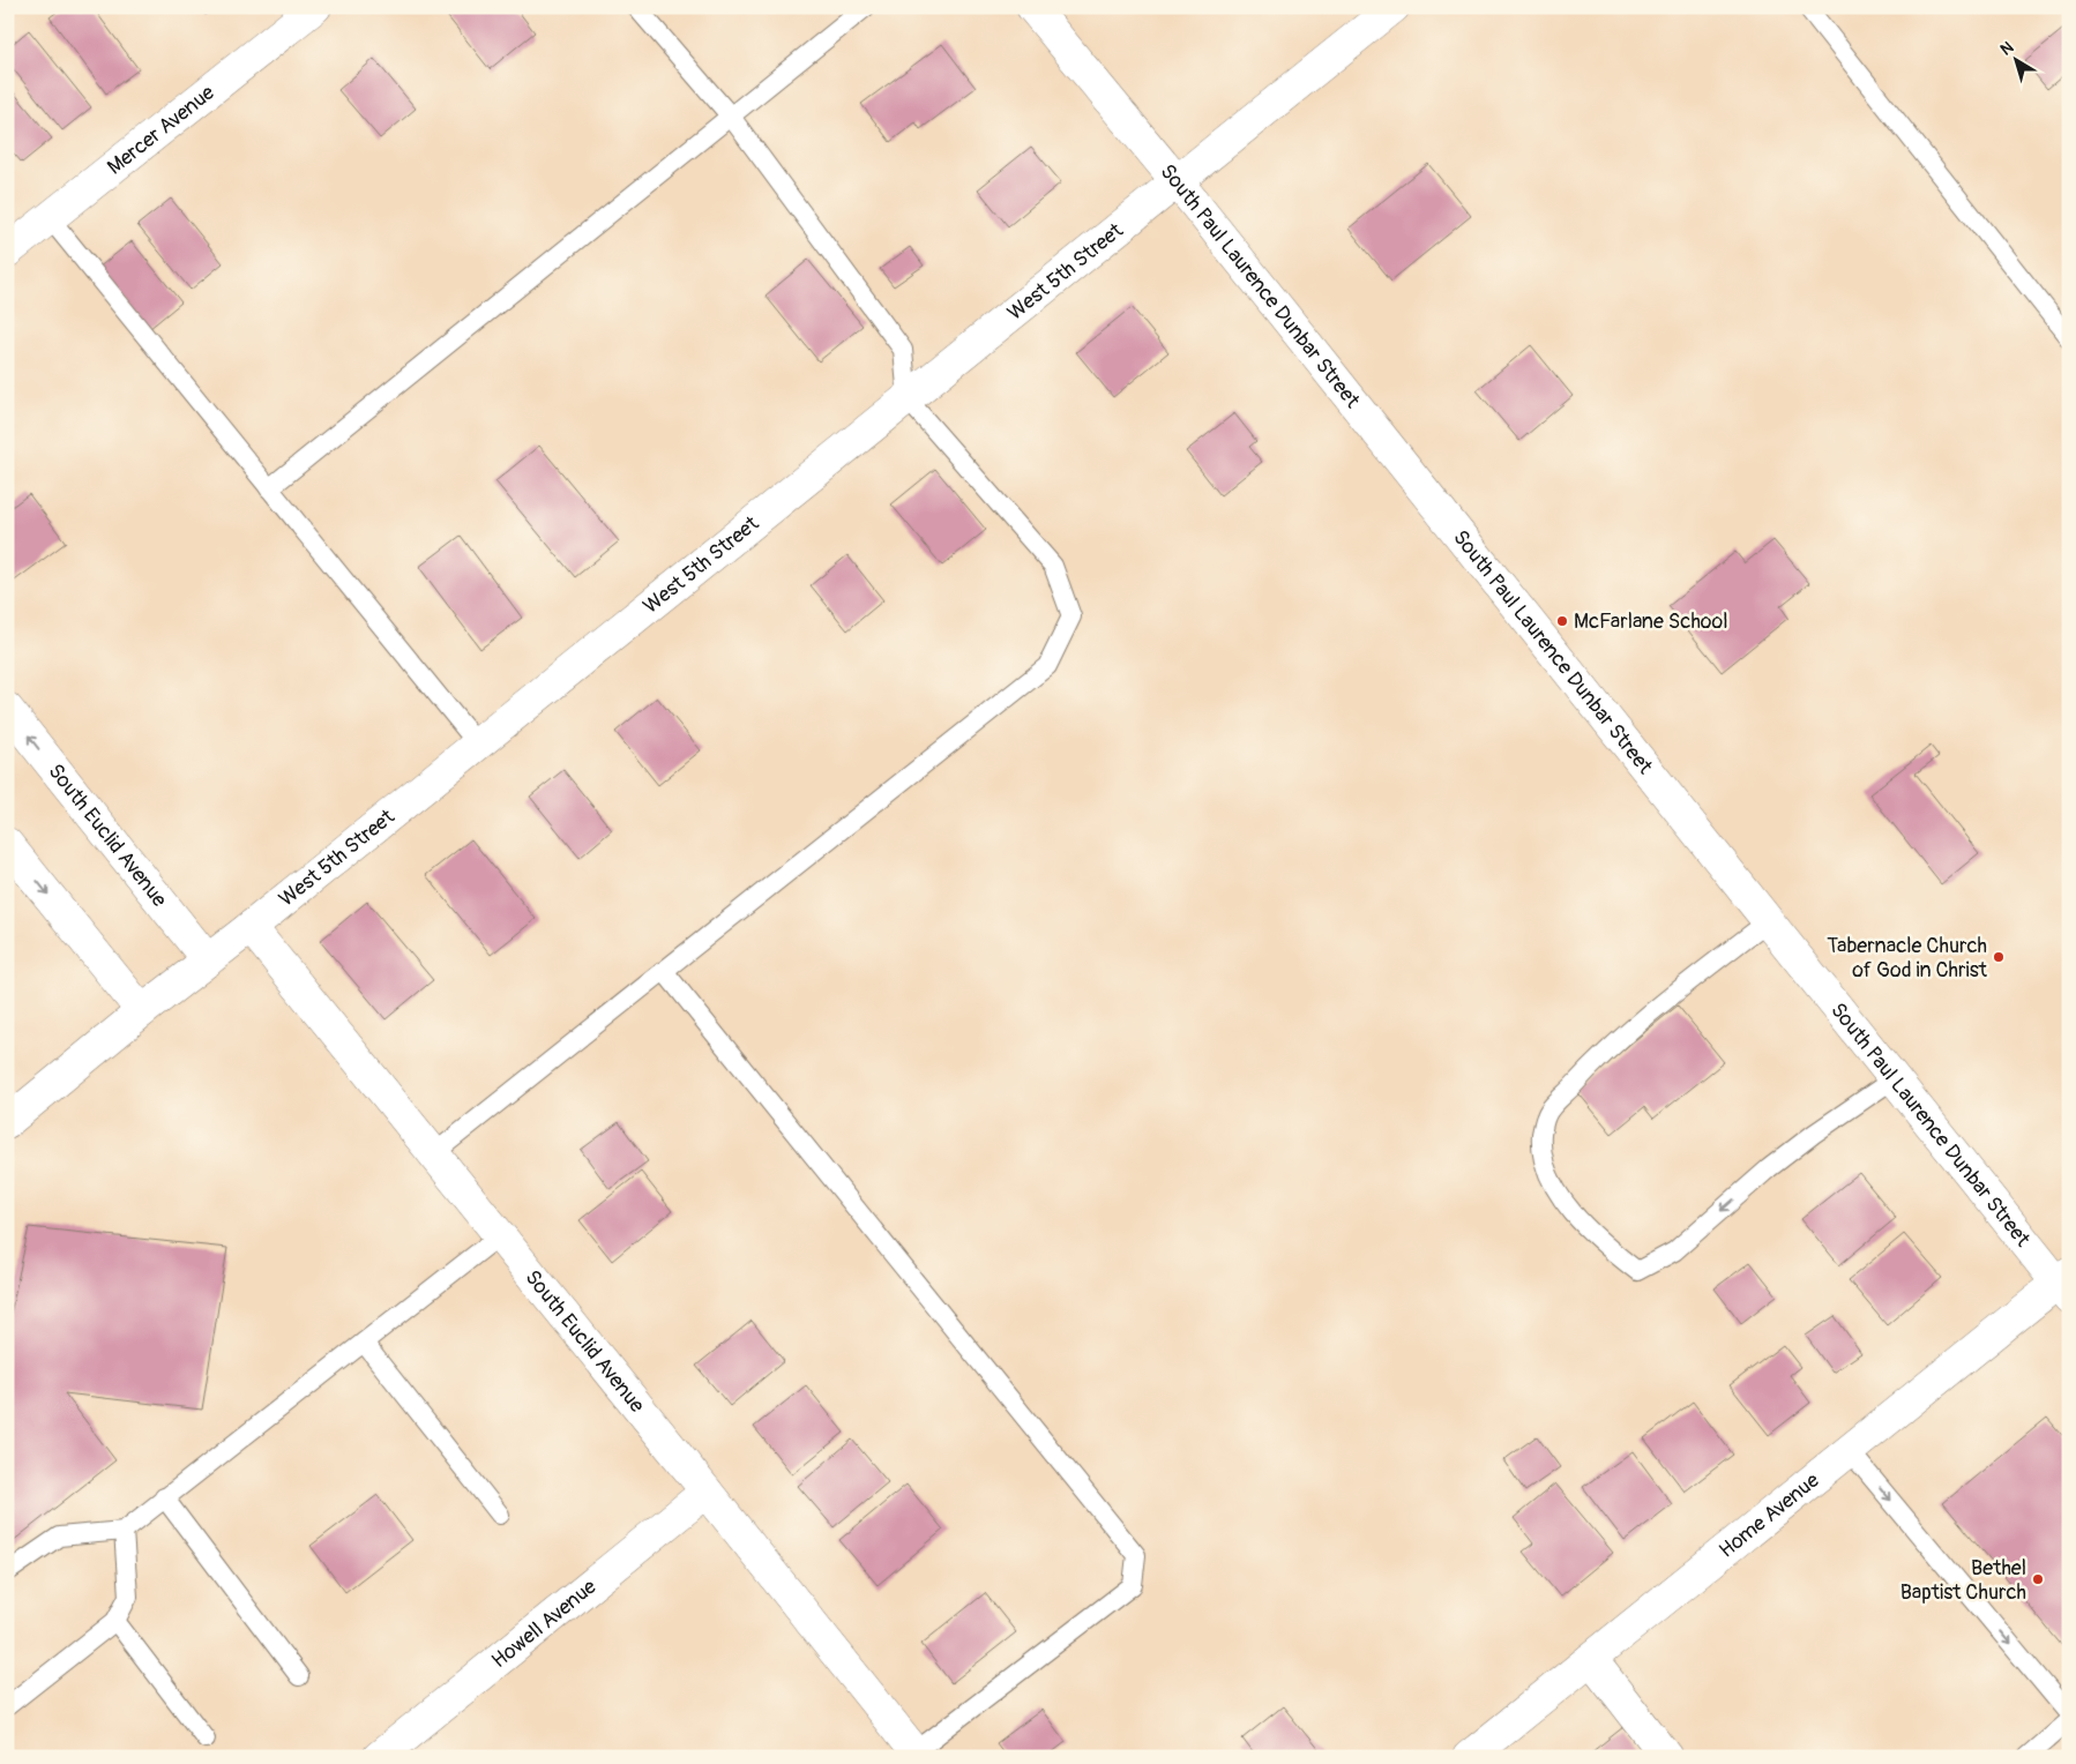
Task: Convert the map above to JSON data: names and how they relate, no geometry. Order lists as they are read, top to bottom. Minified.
{"streets":{"street":["Mercer Avenue","West 5th Street","South Paul Laurence Dunbar Street","South Euclid Avenue","Home Avenue","Howell Avenue"]},"crossings":[["West 5th Street","South Paul Laurence Dunbar Street"],["West 5th Street","South Euclid Avenue"],["South Paul Laurence Dunbar Street","Home Avenue"],["South Euclid Avenue","Howell Avenue"]],"places":["McFarlane School","Tabernacle Church of God in Christ","Bethel Baptist Church"],"north":"top left"}
